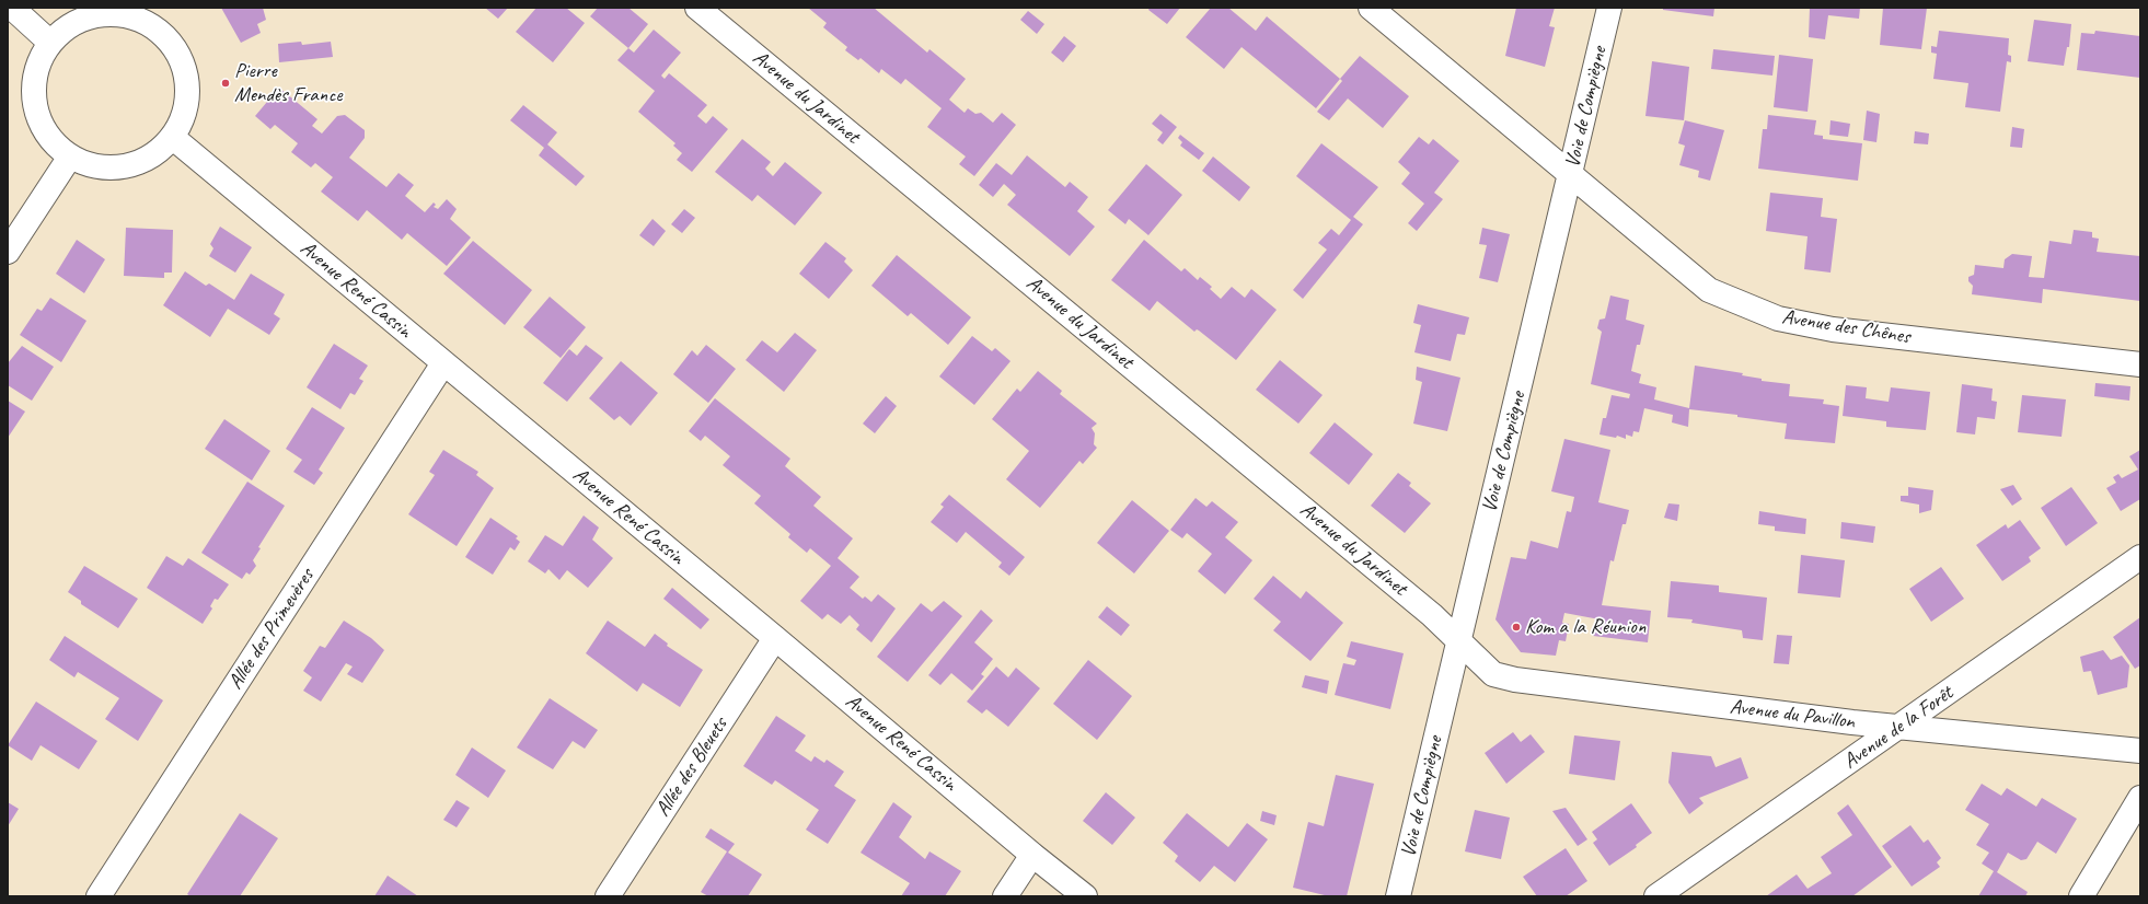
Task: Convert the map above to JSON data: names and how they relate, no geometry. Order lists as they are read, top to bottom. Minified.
{"streets":{"street":["Avenue du Jardinet","Voie de Compiègne","Avenue René Cassin","Avenue des Chênes","Allée des Primevères","Avenue du Pavillon","Avenue de la Forêt","Allée des Bleuets"]},"crossings":[["Avenue du Jardinet","Voie de Compiègne"],["Avenue du Jardinet","Avenue du Pavillon"],["Voie de Compiègne","Avenue des Chênes"],["Voie de Compiègne","Avenue du Pavillon"],["Avenue René Cassin","Allée des Primevères"],["Avenue René Cassin","Allée des Bleuets"],["Avenue du Pavillon","Avenue de la Forêt"]],"places":["Pierre Mendès France","Kom a la Réunion"]}
